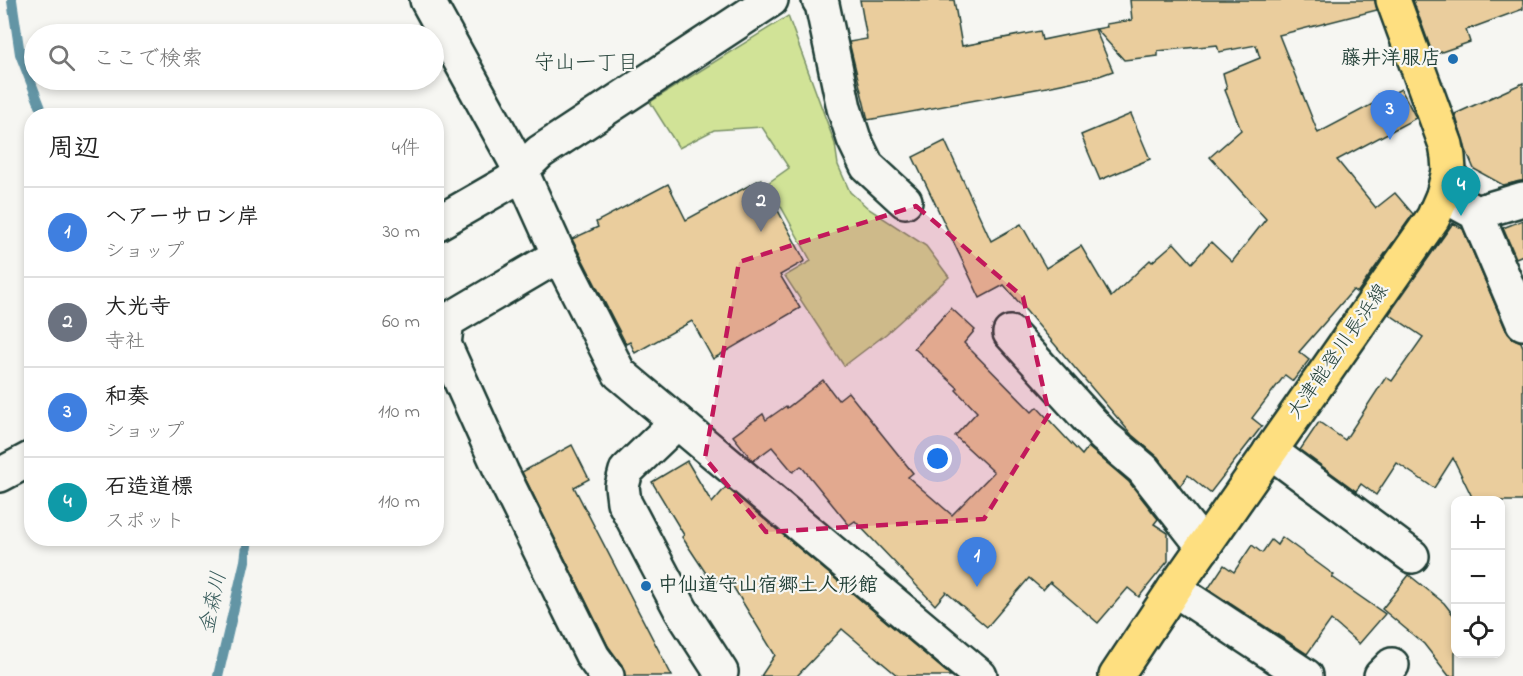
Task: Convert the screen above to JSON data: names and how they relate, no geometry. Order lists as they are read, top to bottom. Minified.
{"streets":{"main road":["大津能登川長浜線"]},"districts":["守山一丁目"],"water":["金森川"],"places":["藤井洋服店","中仙道守山宿郷土人形館"],"page":{"search":"ここで検索","pins":["3","4","2","1"],"heading":["周辺","4件"],"list":[{"mark":"1","name":"ヘアーサロン岸","note":"ショップ","value":"30 m"},{"mark":"2","name":"大光寺","note":"寺社","value":"60 m"},{"mark":"3","name":"和奏","note":"ショップ","value":"110 m"},{"mark":"4","name":"石造道標","note":"スポット","value":"110 m"}],"map_buttons":["+","−"]}}
